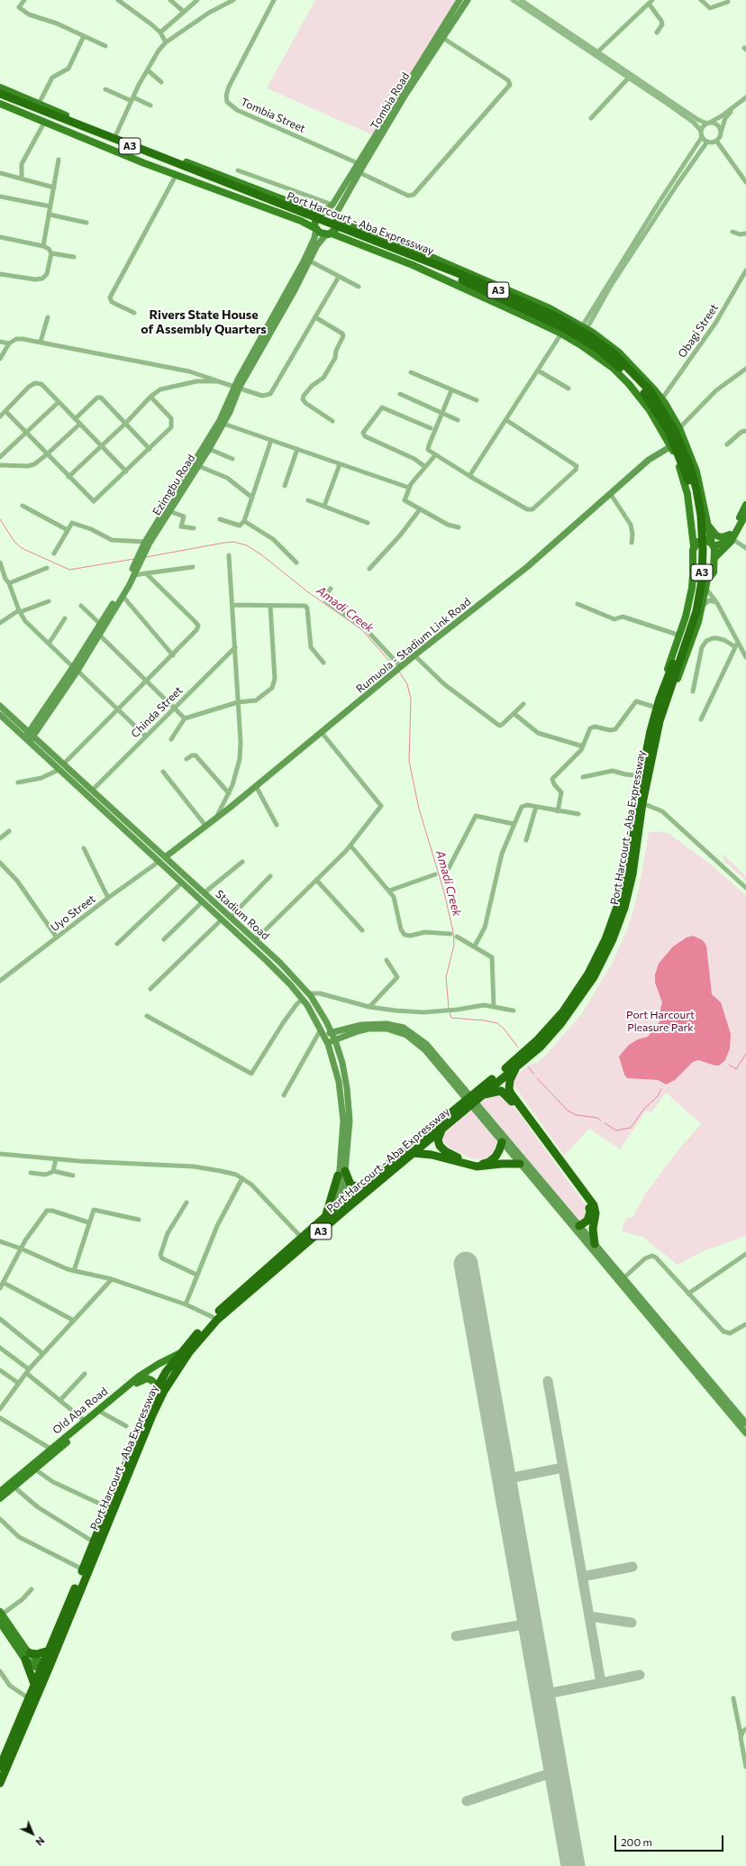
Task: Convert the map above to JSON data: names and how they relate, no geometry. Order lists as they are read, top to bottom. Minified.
{"streets":{"highway":["A3","Port Harcourt - Aba Expressway"],"main road":["Tombia Road","Ezimgbu Road","Rumuola - Stadium Link Road","Stadium Road","Old Aba Road"],"street":["Tombia Street","Obagi Street","Chinda Street","Uyo Street"]},"crossings":[["Tombia Road","Tombia Street"],["Tombia Road","Ezimgbu Road"],["A3","Port Harcourt - Aba Expressway"],["Port Harcourt - Aba Expressway","Stadium Road"],["Port Harcourt - Aba Expressway","Old Aba Road"],["Ezimgbu Road","Stadium Road"],["Rumuola - Stadium Link Road","Stadium Road"],["Chinda Street","Stadium Road"],["Uyo Street","Stadium Road"]],"districts":["Rivers State House of Assembly Quarters"],"water":["Amadi Creek"],"parks":["Port Harcourt Pleasure Park"],"scale_bar":"200 m","north":"bottom right"}
